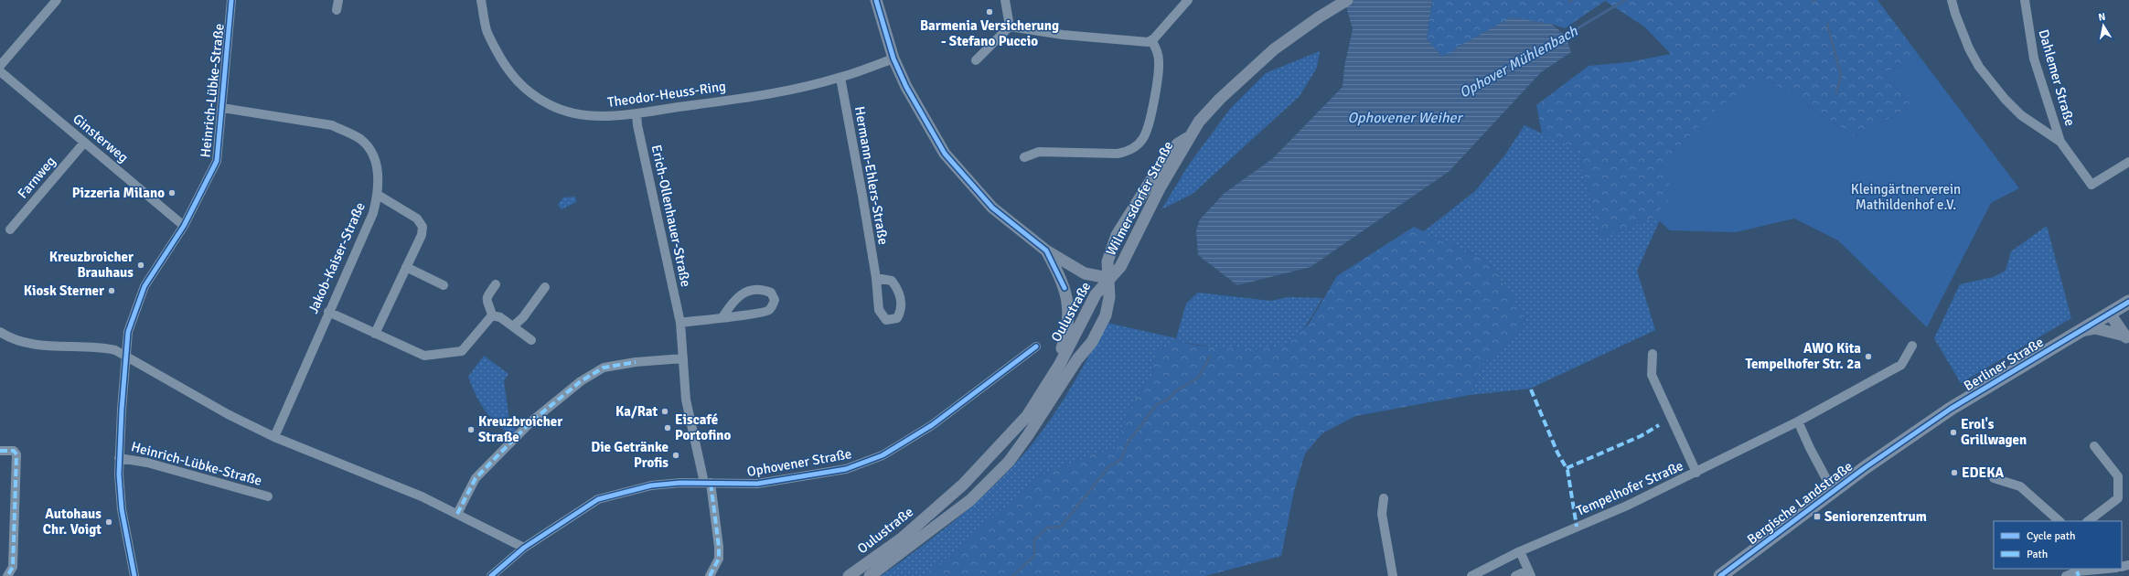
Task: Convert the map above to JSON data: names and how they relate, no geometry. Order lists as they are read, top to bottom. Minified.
{"streets":{"main road":["Wilmersdorfer Straße","Oulustraße","Berliner Straße","Bergische Landstraße"],"street":["Dahlemer Straße","Heinrich-Lübke-Straße","Theodor-Heuss-Ring","Ginsterweg","Hermann-Ehlers-Straße","Farnweg","Erich-Ollenhauer-Straße","Jakob-Kaiser-Straße","Ophovener Straße","Tempelhofer Straße"]},"crossings":[["Heinrich-Lübke-Straße","Ginsterweg"],["Heinrich-Lübke-Straße","Jakob-Kaiser-Straße"],["Theodor-Heuss-Ring","Hermann-Ehlers-Straße"],["Theodor-Heuss-Ring","Erich-Ollenhauer-Straße"],["Ginsterweg","Farnweg"],["Wilmersdorfer Straße","Oulustraße"],["Erich-Ollenhauer-Straße","Ophovener Straße"],["Berliner Straße","Bergische Landstraße"]],"water":["Ophover Mühlenbach","Ophovener Weiher"],"parks":["Kleingärtnerverein Mathildenhof e.V."],"places":{"other":["Barmenia Versicherung - Stefano Puccio","Pizzeria Milano","Kreuzbroicher Brauhaus","Kiosk Sterner","AWO Kita Tempelhofer Str. 2a","Ka/Rat","Eiscafé Portofino","Kreuzbroicher Straße","Erol's Grillwagen","Die Getränke Profis","EDEKA","Autohaus Chr. Voigt"],"transit":["Seniorenzentrum"]},"legend":["Cycle path","Path"],"north":"top"}
